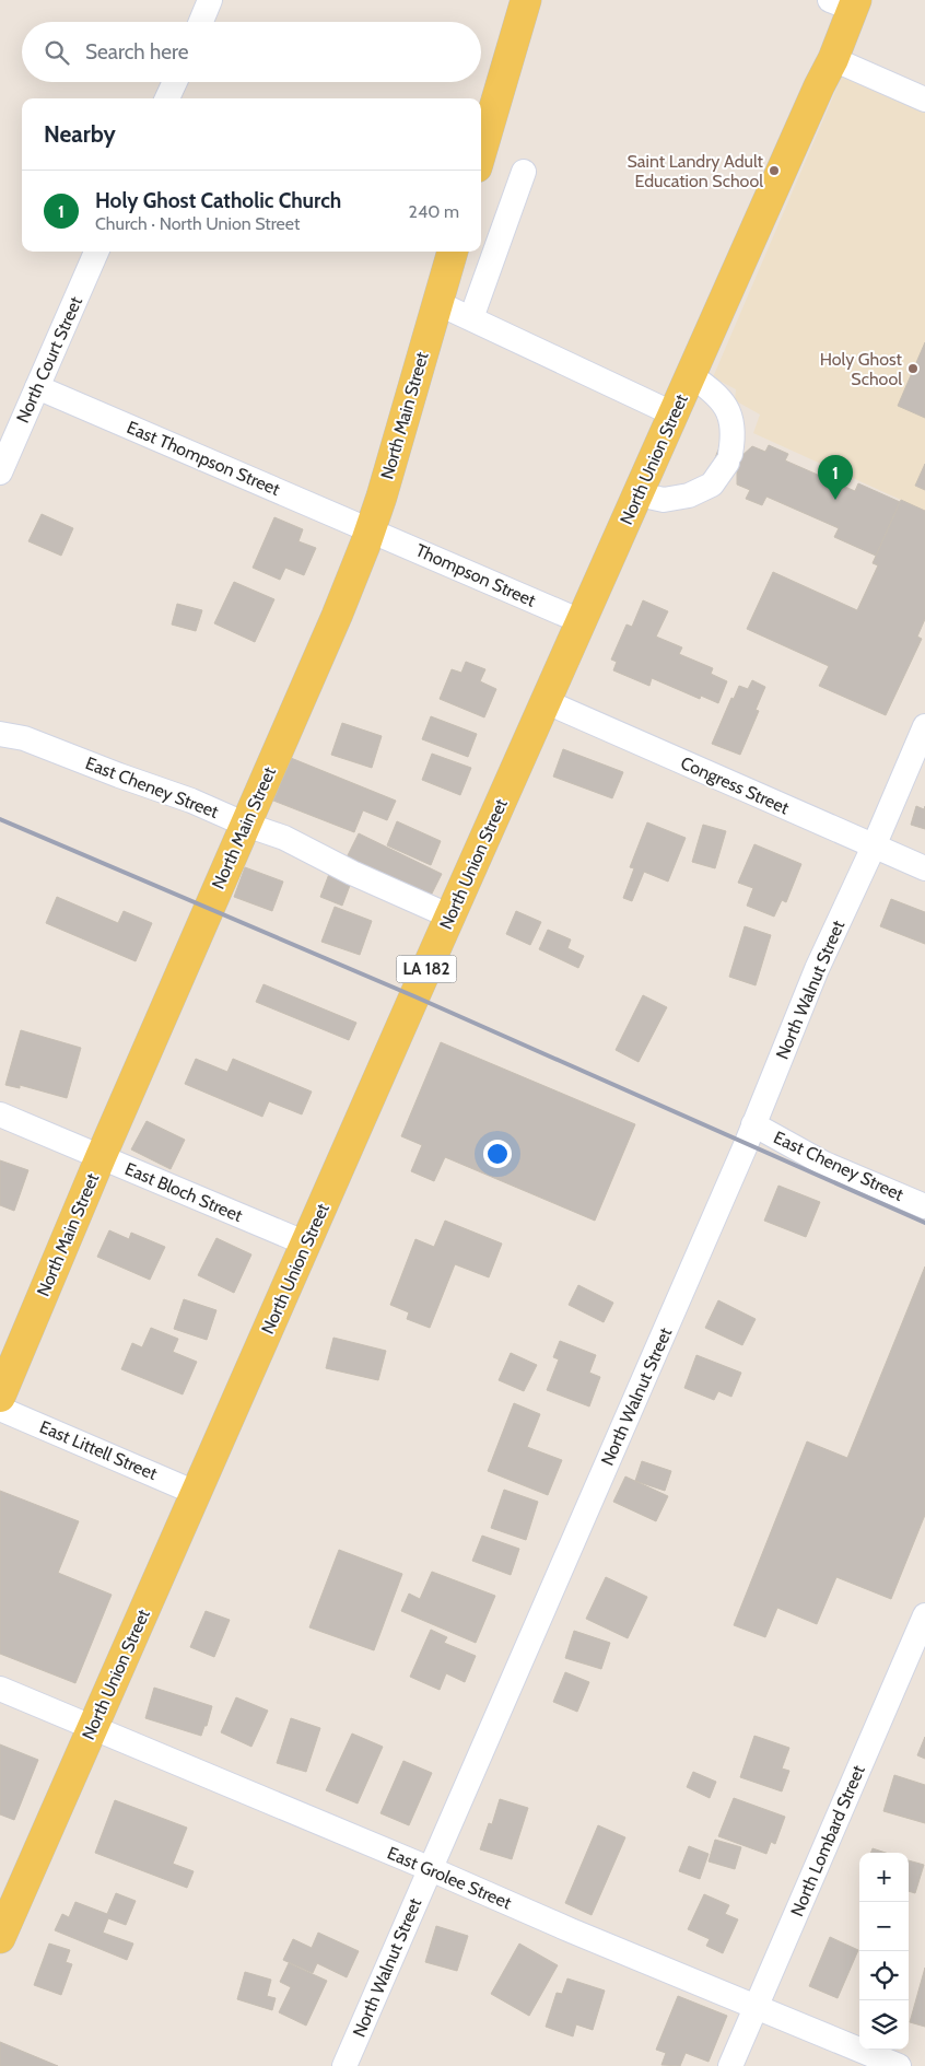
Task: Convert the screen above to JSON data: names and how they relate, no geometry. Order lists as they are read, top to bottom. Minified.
{"streets":{"main road":["North Main Street","North Union Street","LA 182"],"street":["North Court Street","East Thompson Street","Thompson Street","Congress Street","East Cheney Street","North Walnut Street","East Bloch Street","East Littell Street","North Lombard Street","East Grolee Street"]},"crossings":[["North Court Street","East Thompson Street"],["North Main Street","East Thompson Street"],["North Main Street","Thompson Street"],["North Main Street","East Cheney Street"],["North Main Street","East Bloch Street"],["East Thompson Street","Thompson Street"],["North Union Street","Thompson Street"],["North Union Street","Congress Street"],["North Union Street","East Cheney Street"],["North Union Street","East Bloch Street"],["North Union Street","East Littell Street"],["North Union Street","East Grolee Street"],["Congress Street","North Walnut Street"],["East Cheney Street","North Walnut Street"],["North Walnut Street","East Grolee Street"],["North Lombard Street","East Grolee Street"]],"places":["Saint Landry Adult Education School","Holy Ghost School"],"page":{"search":"Search here","heading":"Nearby","list":[{"mark":"1","name":"Holy Ghost Catholic Church","note":"Church · North Union Street","value":"240 m"}],"pins":"1","map_buttons":["+","−"]}}
